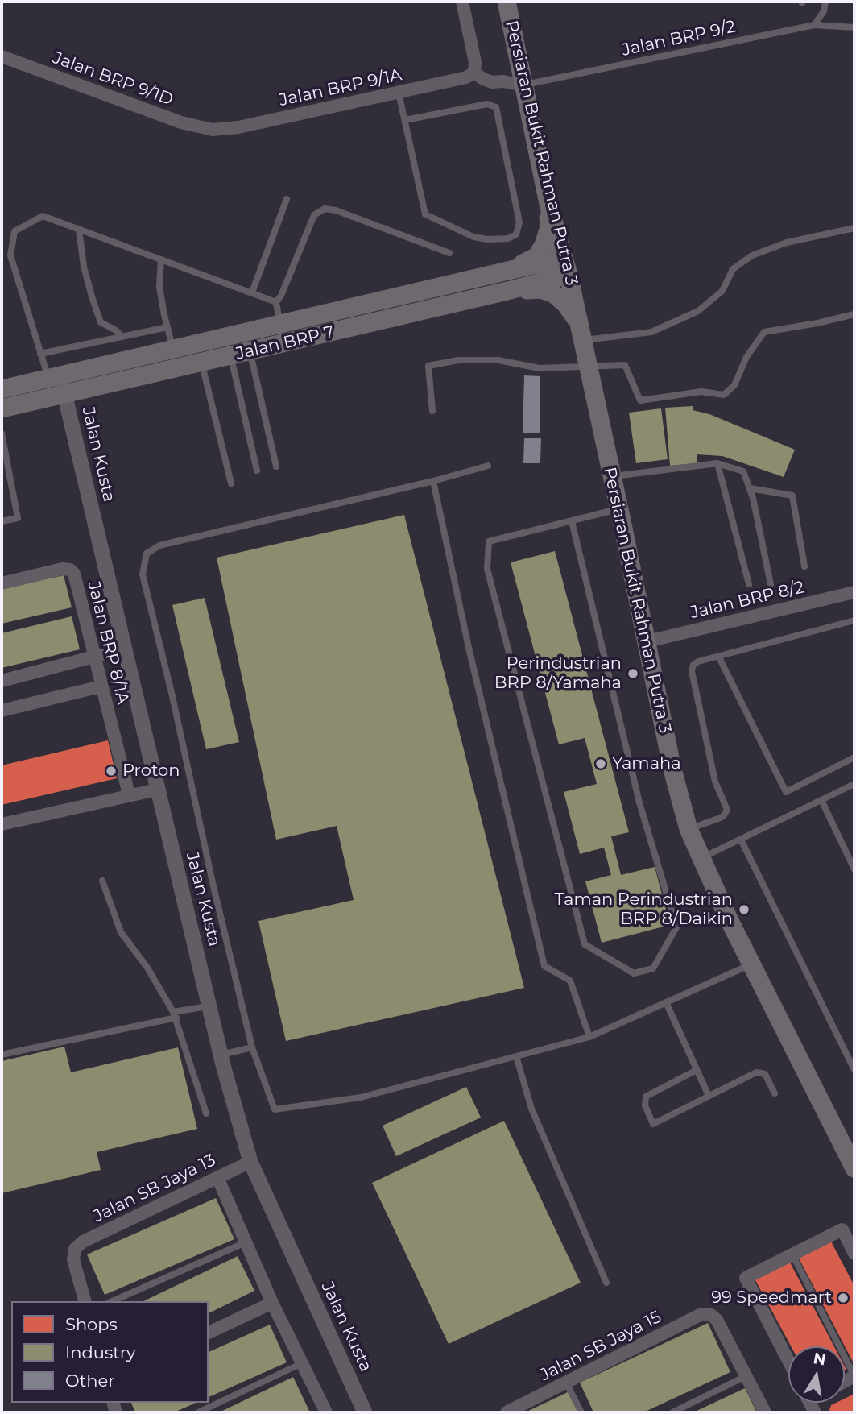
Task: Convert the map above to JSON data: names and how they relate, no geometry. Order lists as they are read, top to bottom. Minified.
{"streets":{"main road":["Persiaran Bukit Rahman Putra 3","Jalan BRP 7"],"street":["Jalan BRP 9/1D","Jalan BRP 9/1A","Jalan Kusta","Jalan BRP 8/2","Jalan BRP 8/1A","Jalan SB Jaya 13","Jalan SB Jaya 15"],"lane":["Jalan BRP 9/2"]},"crossings":[["Jalan BRP 9/2","Persiaran Bukit Rahman Putra 3"],["Jalan BRP 9/1D","Jalan BRP 9/1A"],["Persiaran Bukit Rahman Putra 3","Jalan BRP 7"],["Persiaran Bukit Rahman Putra 3","Jalan BRP 8/2"],["Jalan BRP 7","Jalan Kusta"],["Jalan Kusta","Jalan SB Jaya 13"]],"places":["Perindustrian BRP 8/Yamaha","Yamaha","Proton","Taman Perindustrian BRP 8/Daikin","99 Speedmart"],"legend":["Shops","Industry","Other"],"north":"top"}
